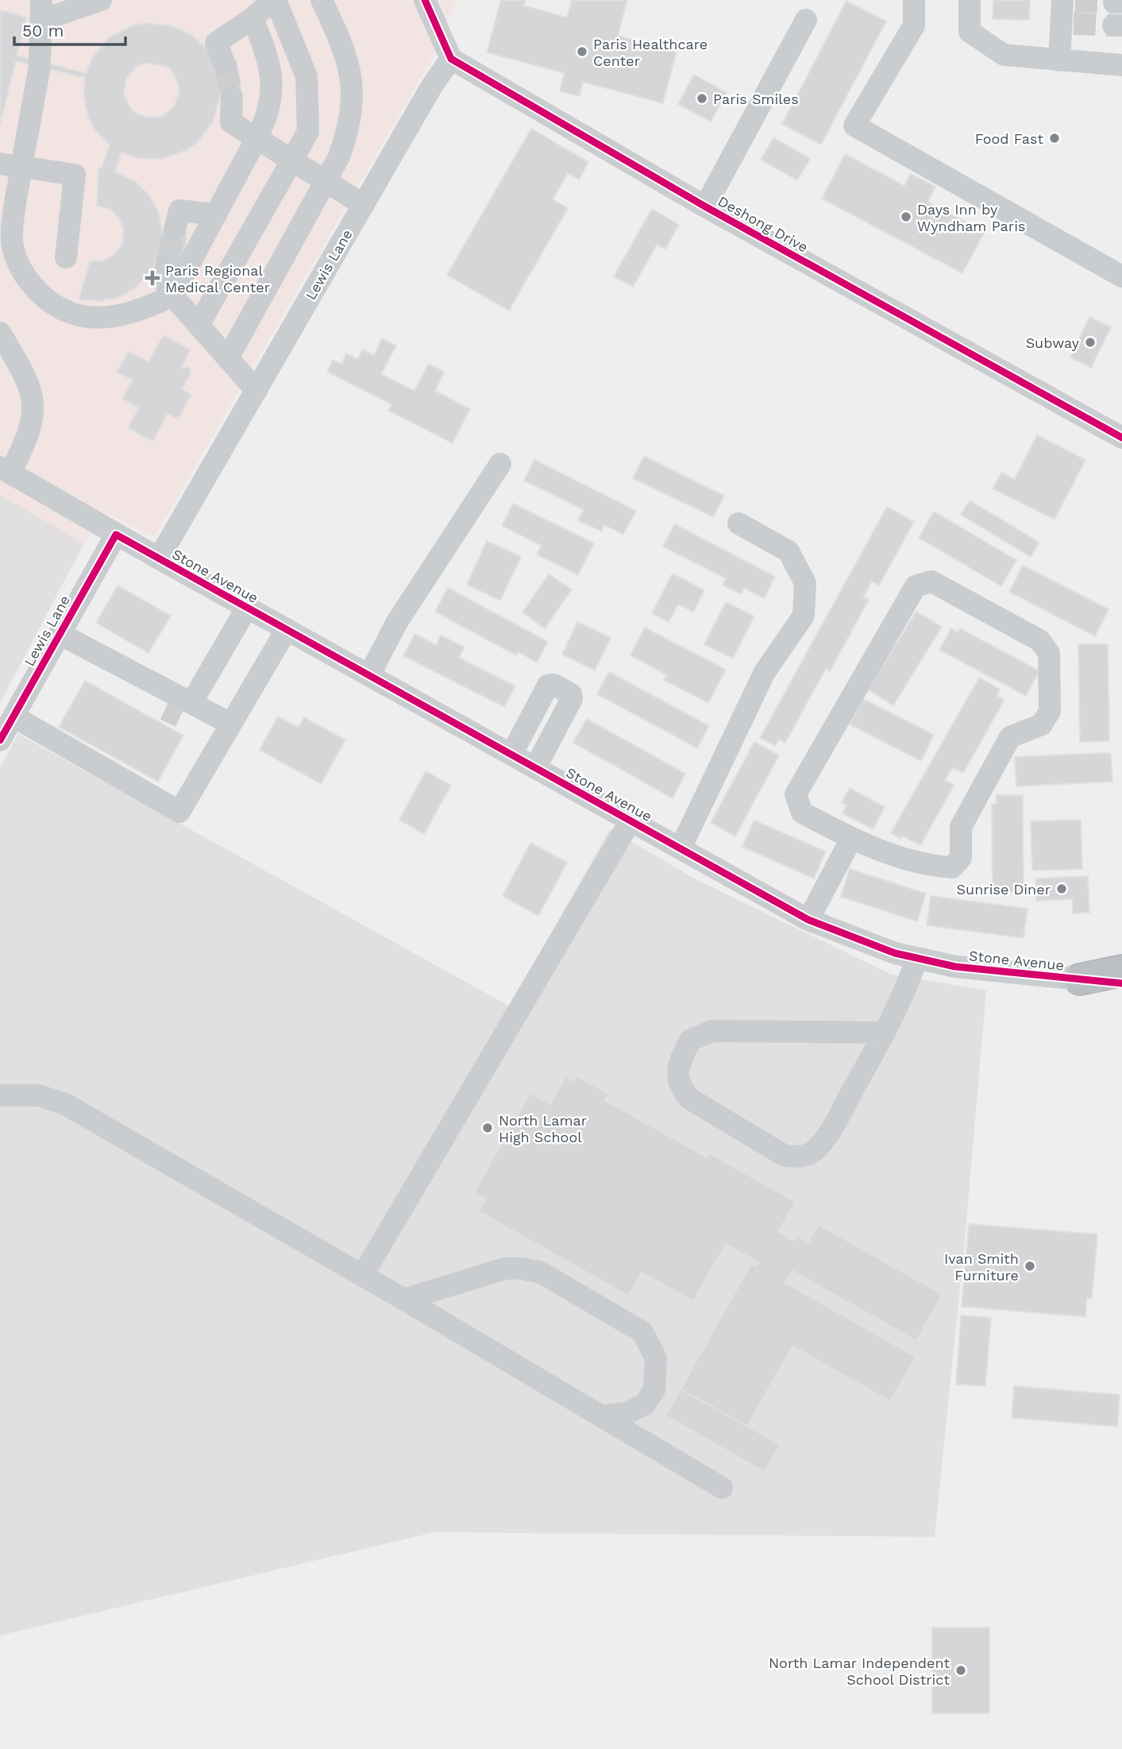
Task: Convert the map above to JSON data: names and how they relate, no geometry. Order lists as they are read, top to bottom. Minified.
{"streets":{"street":["Deshong Drive","Lewis Lane","Stone Avenue"]},"crossings":[["Deshong Drive","Lewis Lane"],["Lewis Lane","Stone Avenue"]],"places":{"other":["Paris Healthcare Center","Paris Smiles","Food Fast","Days Inn by Wyndham Paris","Subway","Sunrise Diner","North Lamar High School","Ivan Smith Furniture","North Lamar Independent School District"],"health":["Paris Regional Medical Center"]},"scale_bar":"50 m"}
